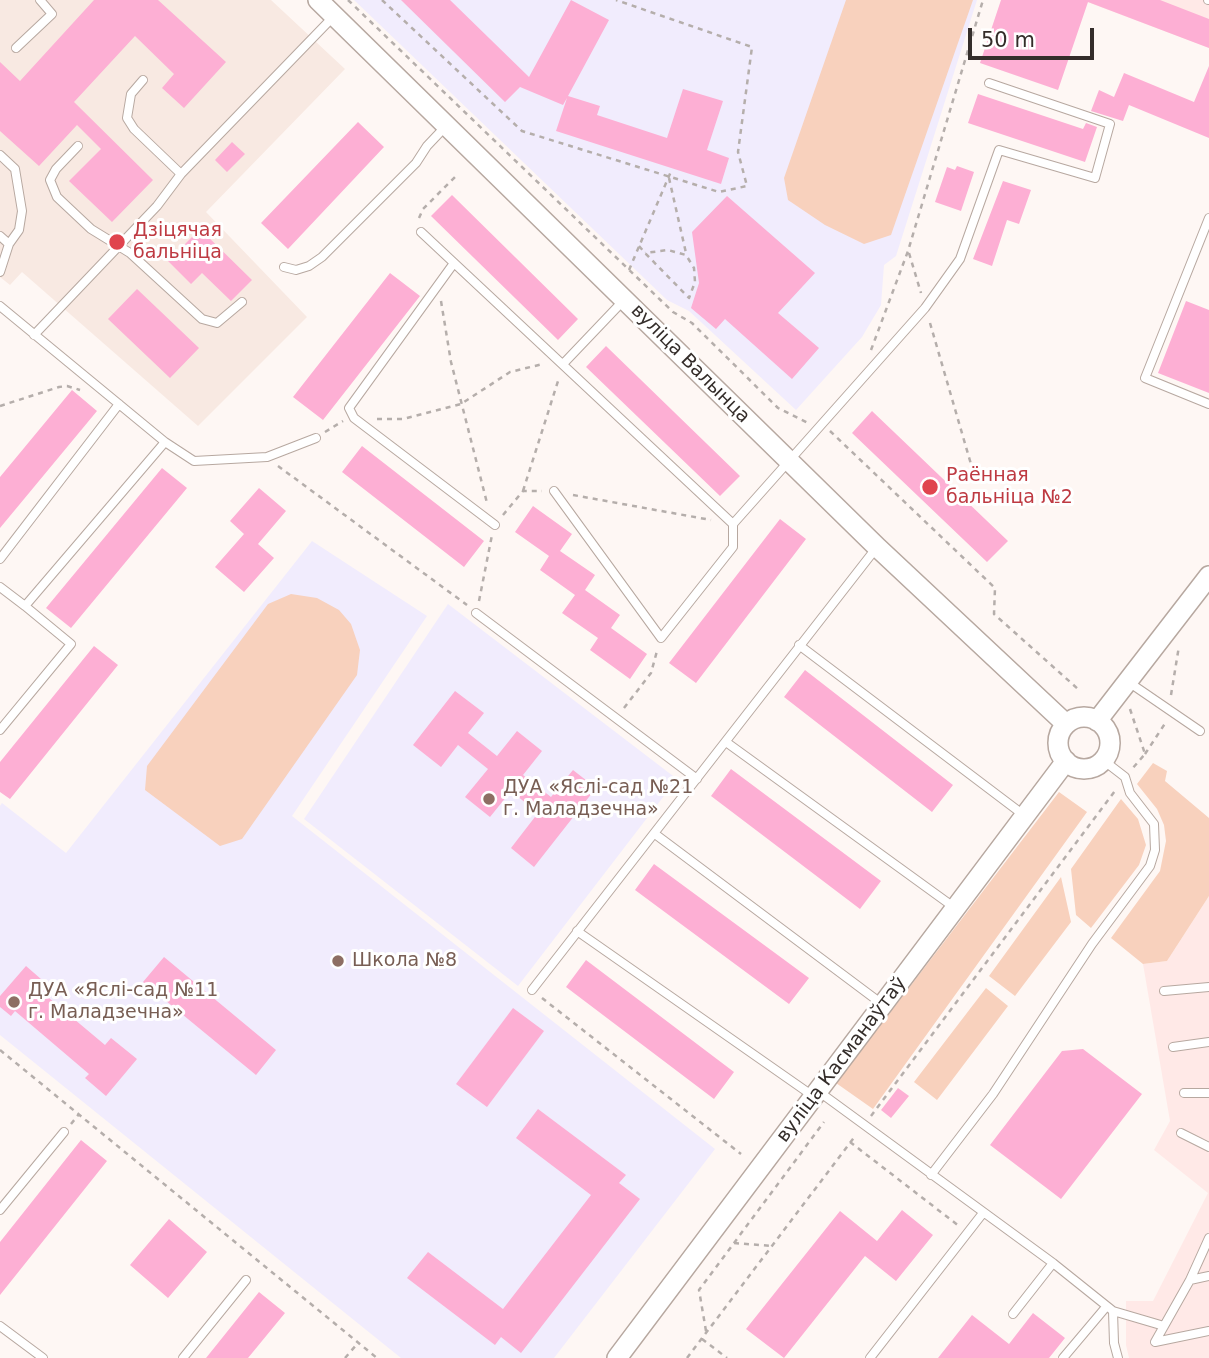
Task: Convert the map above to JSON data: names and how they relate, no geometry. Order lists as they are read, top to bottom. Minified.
{"streets":{"street":["вуліца Валынца","вуліца Касманаўтаў"]},"crossings":[["вуліца Валынца","вуліца Касманаўтаў"]],"places":["Дзіцячая бальніца","Раённая бальніца №2","ДУА «Яслі-сад №21 г. Маладзечна»","Школа №8","ДУА «Яслі-сад №11 г. Маладзечна»"],"scale_bar":"50 m"}
